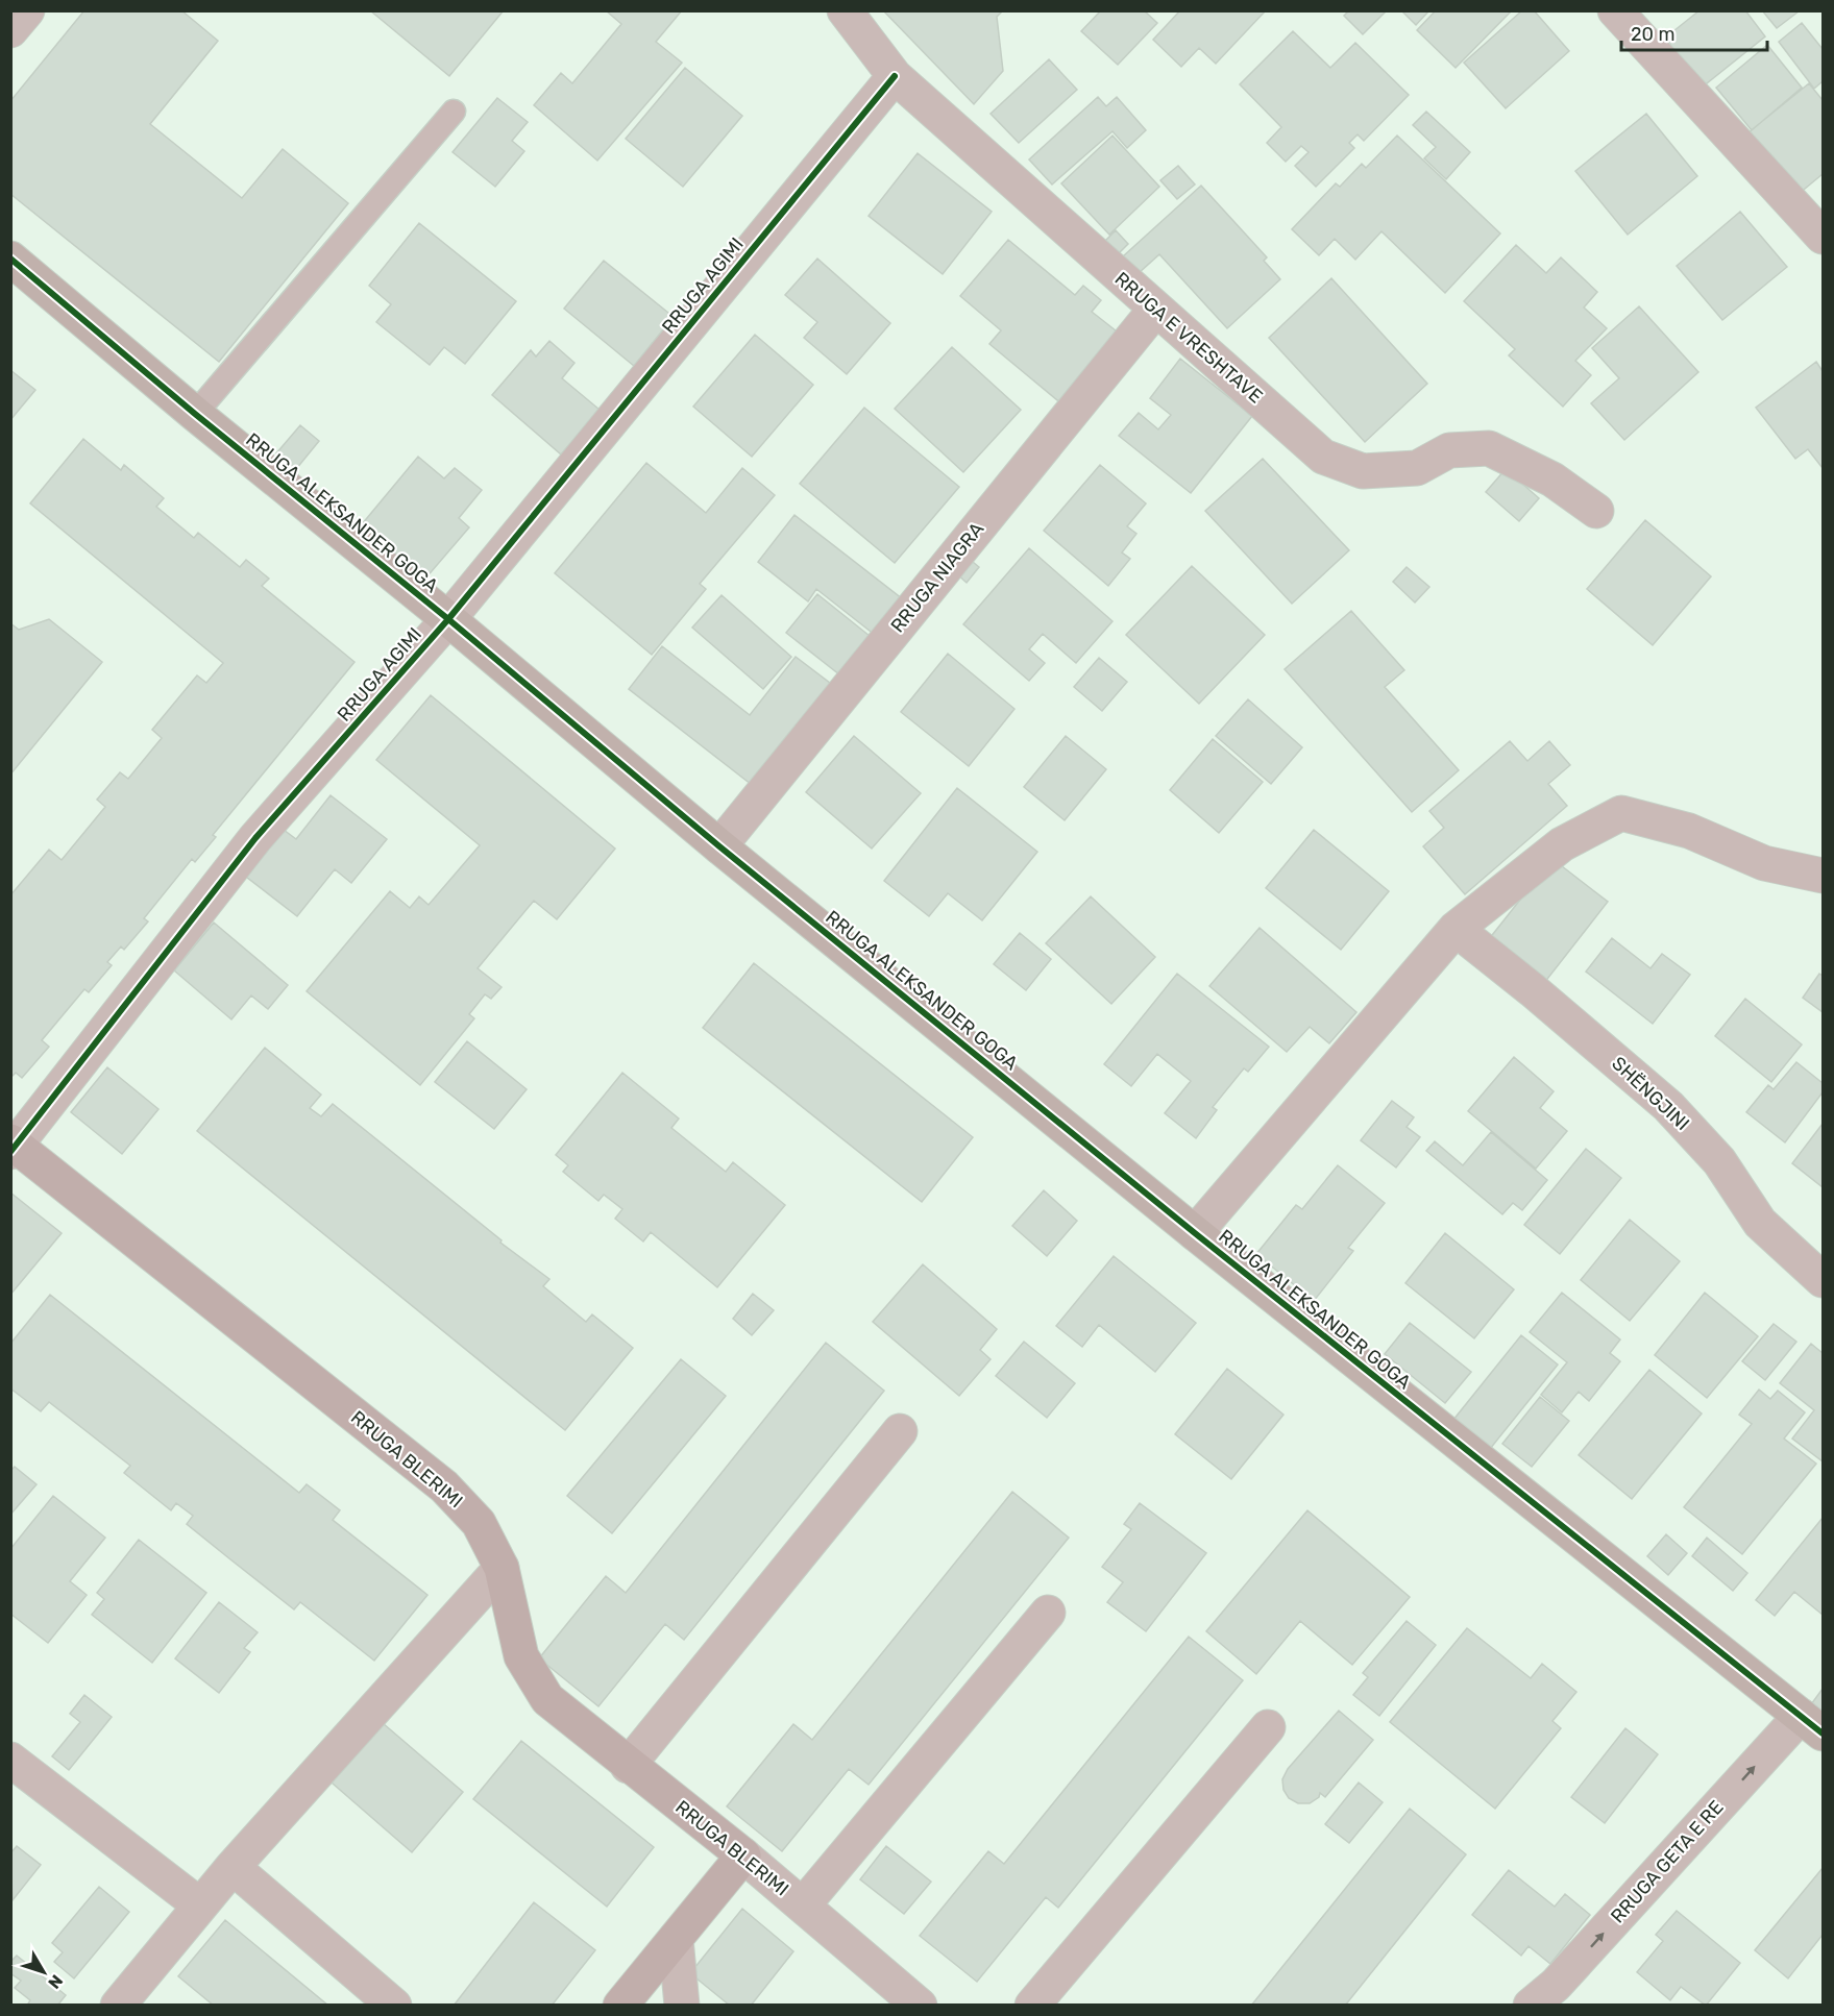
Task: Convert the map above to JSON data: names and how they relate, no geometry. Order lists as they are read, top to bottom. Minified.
{"streets":{"main road":["RRUGA ALEKSANDER GOGA"],"street":["RRUGA AGIMI","RRUGA E VRESHTAVE","RRUGA NIAGRA","SHËNGJINI","RRUGA BLERIMI","RRUGA GETA E RE"]},"crossings":[["RRUGA AGIMI","RRUGA E VRESHTAVE"],["RRUGA AGIMI","RRUGA ALEKSANDER GOGA"],["RRUGA AGIMI","RRUGA BLERIMI"],["RRUGA E VRESHTAVE","RRUGA NIAGRA"],["RRUGA ALEKSANDER GOGA","RRUGA NIAGRA"],["RRUGA ALEKSANDER GOGA","RRUGA GETA E RE"]],"one_way":["RRUGA GETA E RE"],"scale_bar":"20 m","north":"bottom right"}
